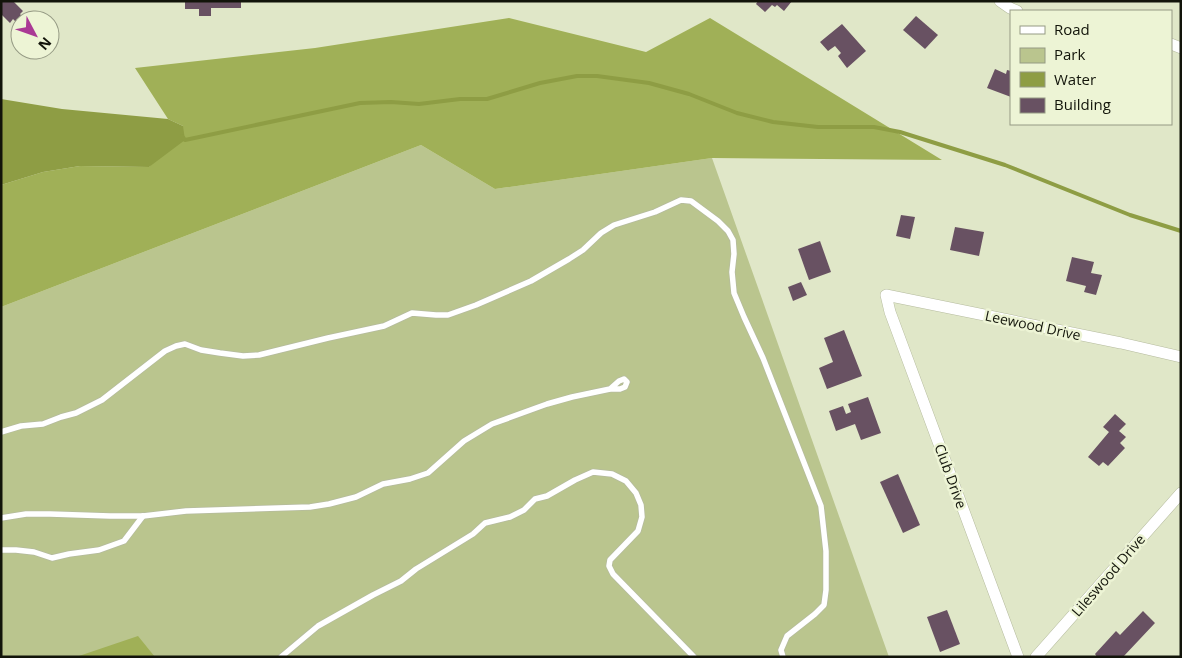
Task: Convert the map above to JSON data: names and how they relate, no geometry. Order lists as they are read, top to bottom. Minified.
{"streets":{"street":["Leewood Drive","Club Drive","Lileswood Drive"]},"crossings":[["Leewood Drive","Club Drive"]],"legend":["Road","Park","Water","Building"],"north":"bottom right"}
